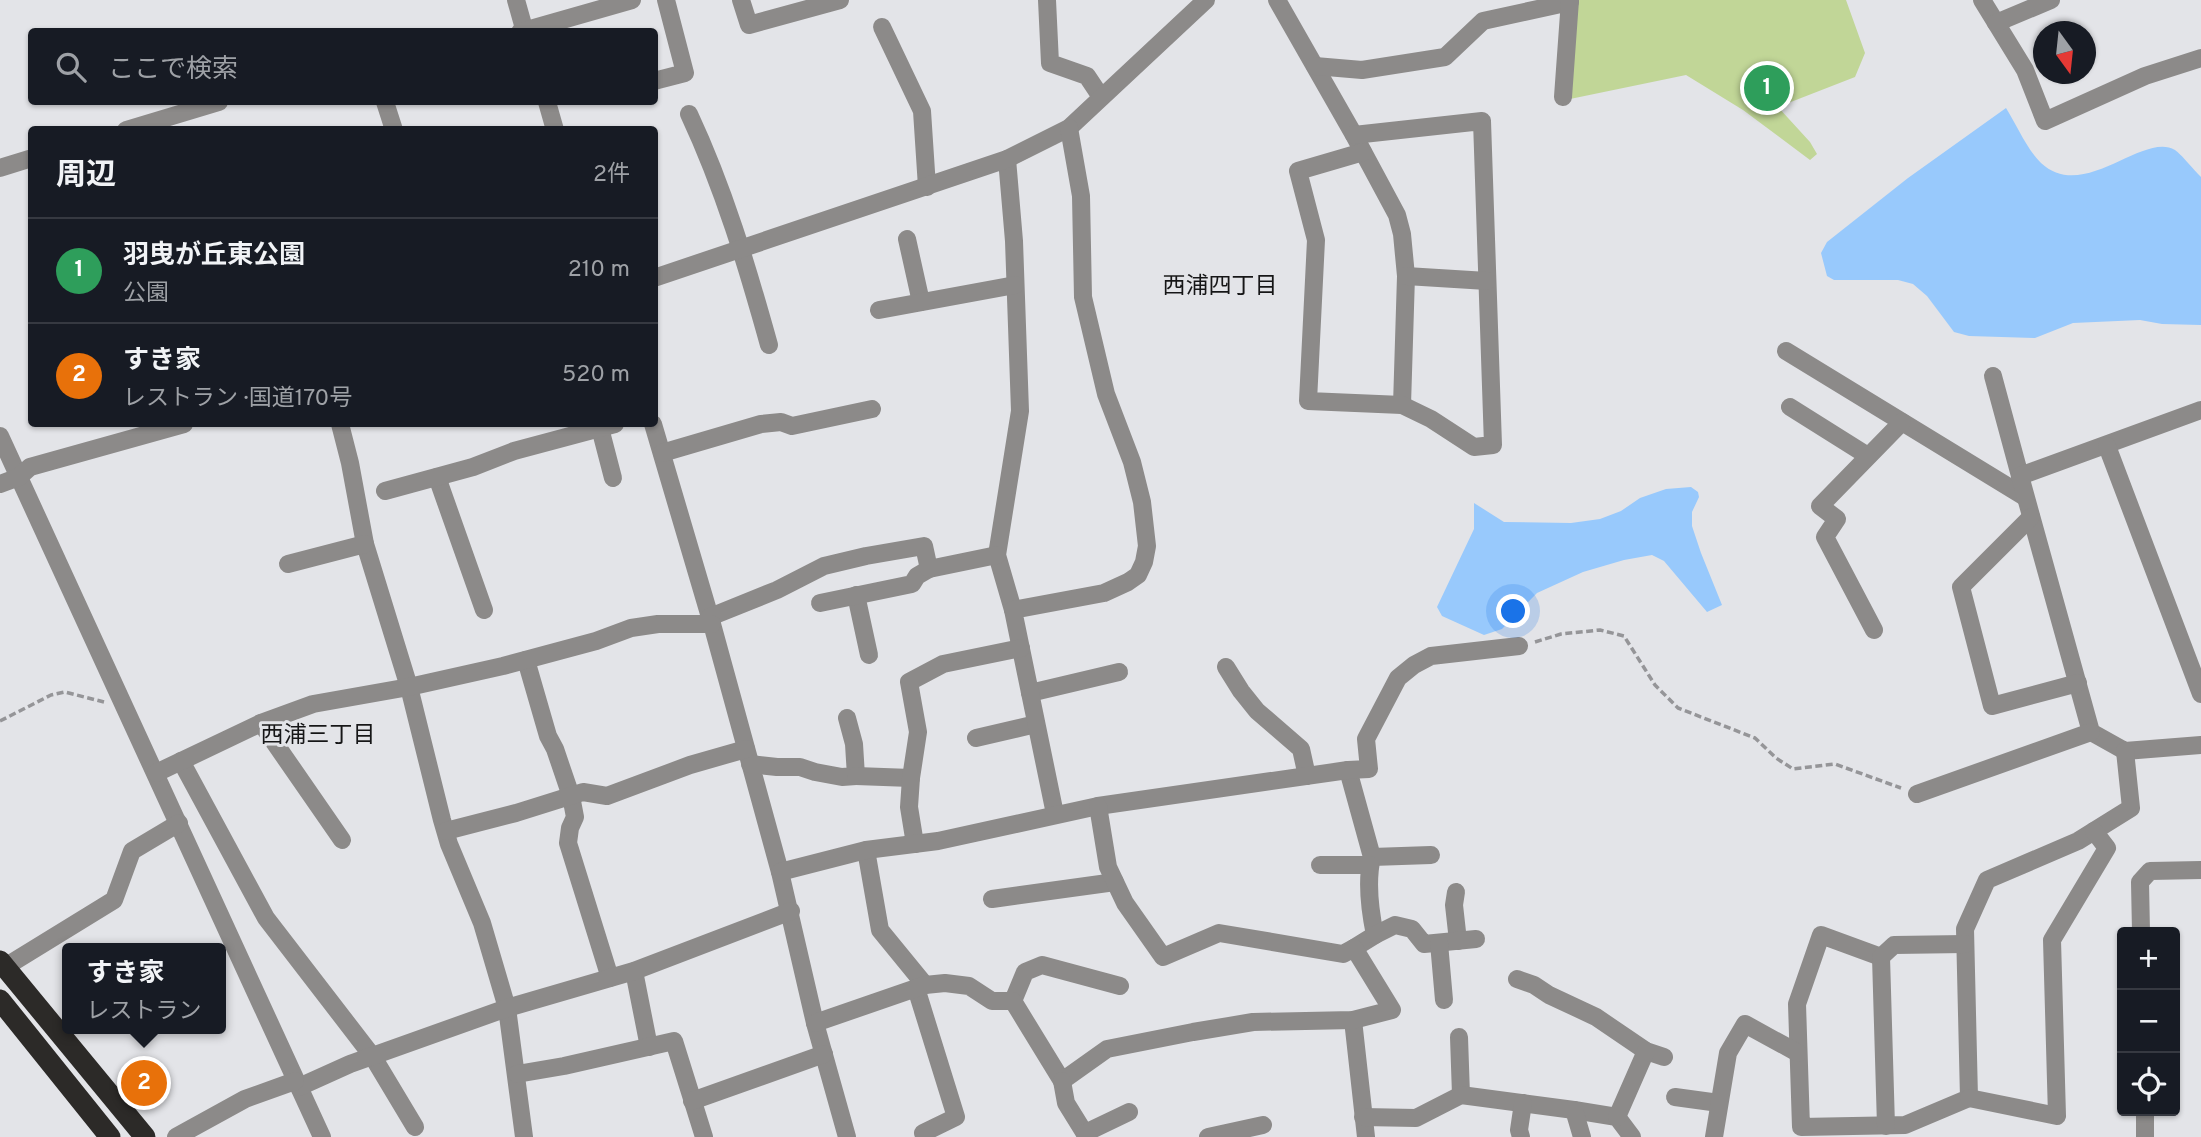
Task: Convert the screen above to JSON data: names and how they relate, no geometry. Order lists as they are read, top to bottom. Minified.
{"districts":["西浦四丁目","西浦三丁目"],"north":"bottom","page":{"search":"ここで検索","pins":["1","2"],"heading":["周辺","2件"],"list":[{"mark":"1","name":"羽曳が丘東公園","note":"公園","value":"210 m"},{"mark":"2","name":"すき家","note":"レストラン · 国道170号","value":"520 m"}],"map_buttons":["+","−"],"popup":["すき家","レストラン"]}}
